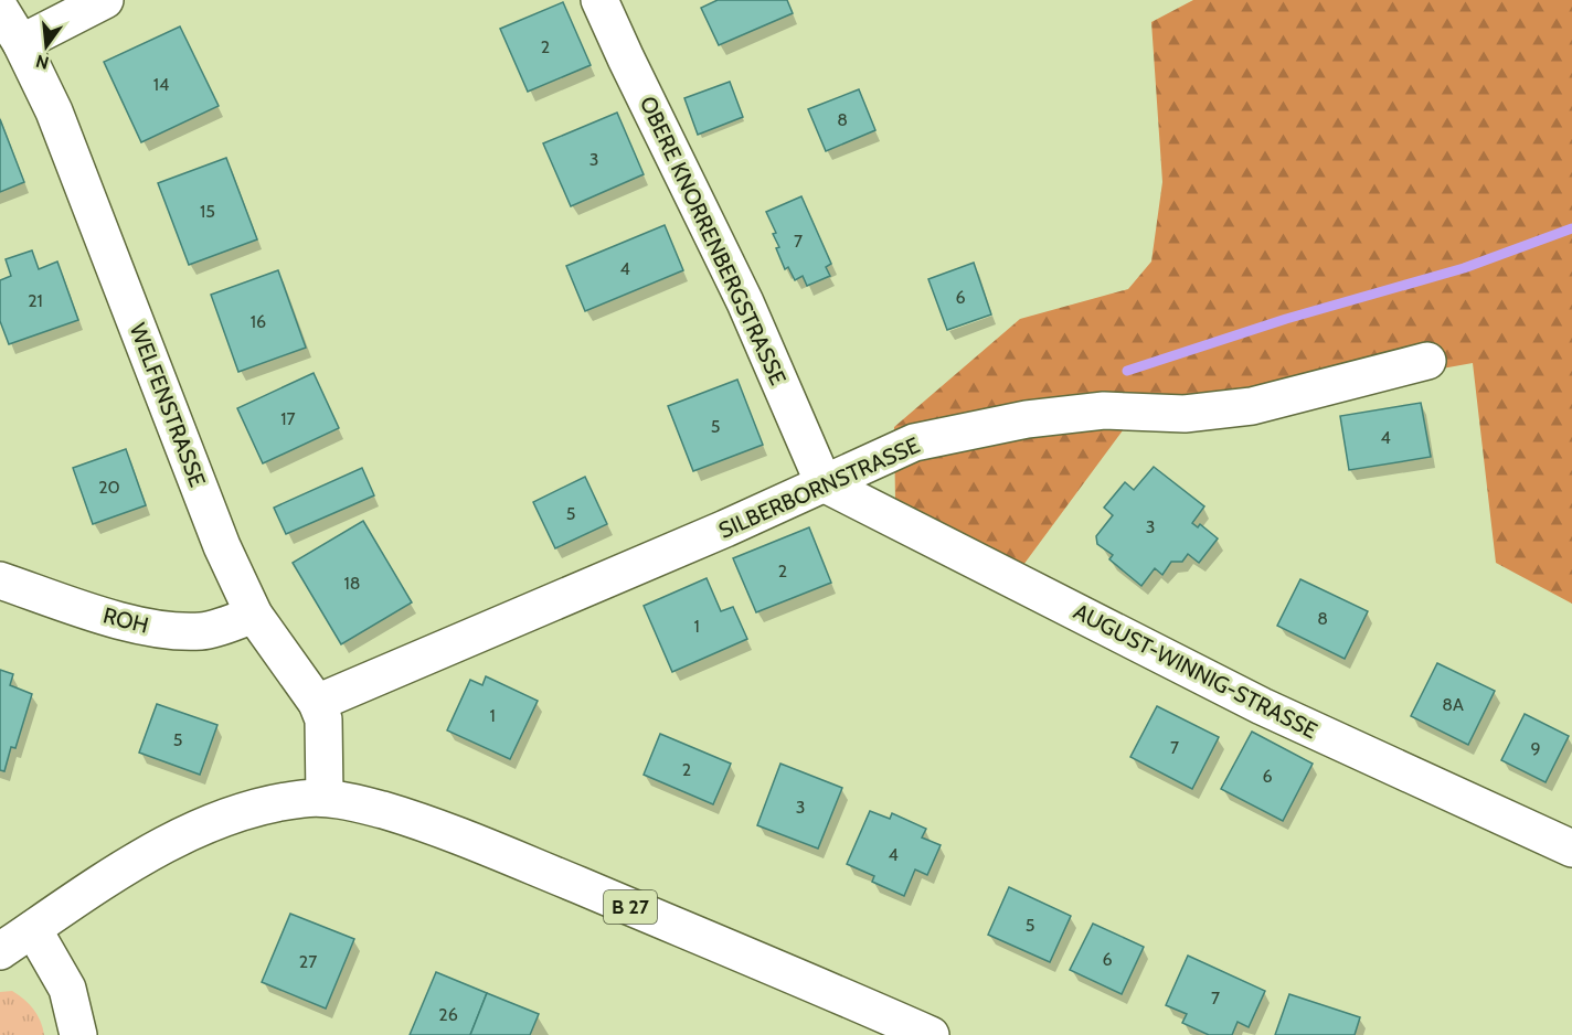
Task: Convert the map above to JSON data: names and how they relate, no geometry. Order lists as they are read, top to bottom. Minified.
{"streets":{"street":["OBERE KNORRENBERGSTRASSE","WELFENSTRASSE","SILBERBORNSTRASSE","ROH","AUGUST-WINNIG-STRASSE","B 27"]},"crossings":[["OBERE KNORRENBERGSTRASSE","SILBERBORNSTRASSE"],["OBERE KNORRENBERGSTRASSE","AUGUST-WINNIG-STRASSE"],["WELFENSTRASSE","SILBERBORNSTRASSE"],["WELFENSTRASSE","ROH"],["WELFENSTRASSE","B 27"],["SILBERBORNSTRASSE","AUGUST-WINNIG-STRASSE"]],"house_numbers":["2","14","8","3","15","7","4","6","21","16","17","5","4","20","5","3","2","18","8","1","8A","1","5","7","9","2","6","3","4","5","6","27","7","26"],"north":"bottom"}
